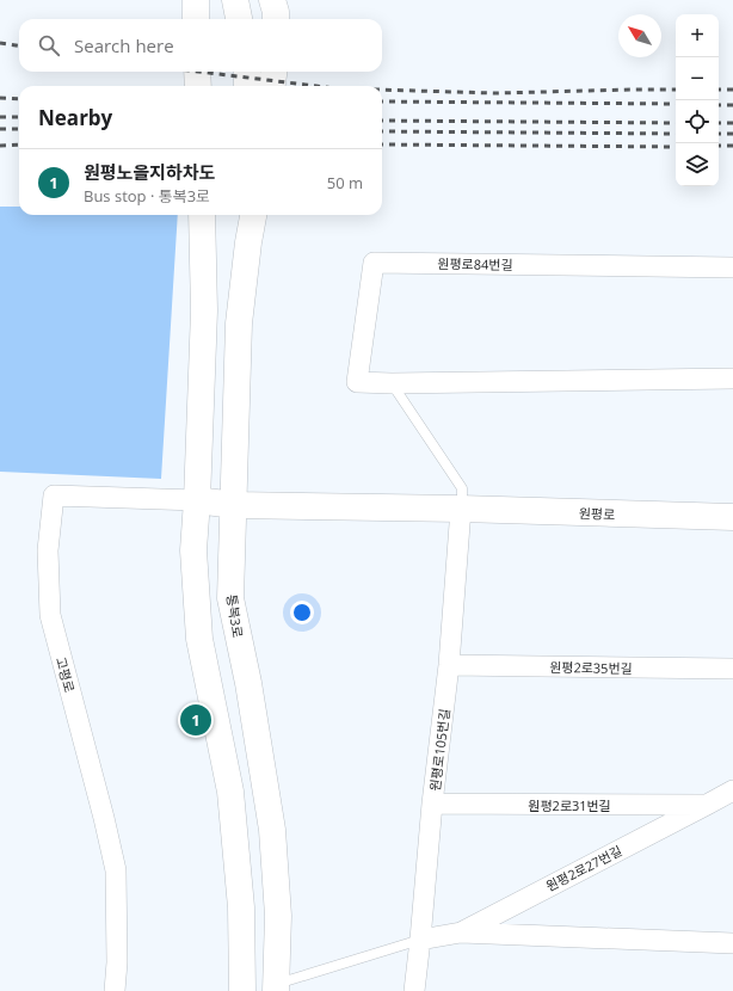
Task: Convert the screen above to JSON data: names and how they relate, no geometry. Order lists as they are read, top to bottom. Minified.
{"streets":{"street":["원평로84번길","원평로","통복3로","원평2로35번길","고평로","원평로105번길","원평2로31번길","원평2로27번길"]},"crossings":[["원평로","통복3로"],["원평로","고평로"],["원평로","원평로105번길"],["통복3로","원평2로27번길"],["원평2로35번길","원평로105번길"],["원평로105번길","원평2로31번길"],["원평로105번길","원평2로27번길"],["원평2로31번길","원평2로27번길"]],"north":"top left","page":{"map_buttons":["+","−"],"search":"Search here","heading":"Nearby","list":[{"mark":"1","name":"원평노을지하차도","note":"Bus stop · 통복3로","value":"50 m"}],"pins":"1"}}
